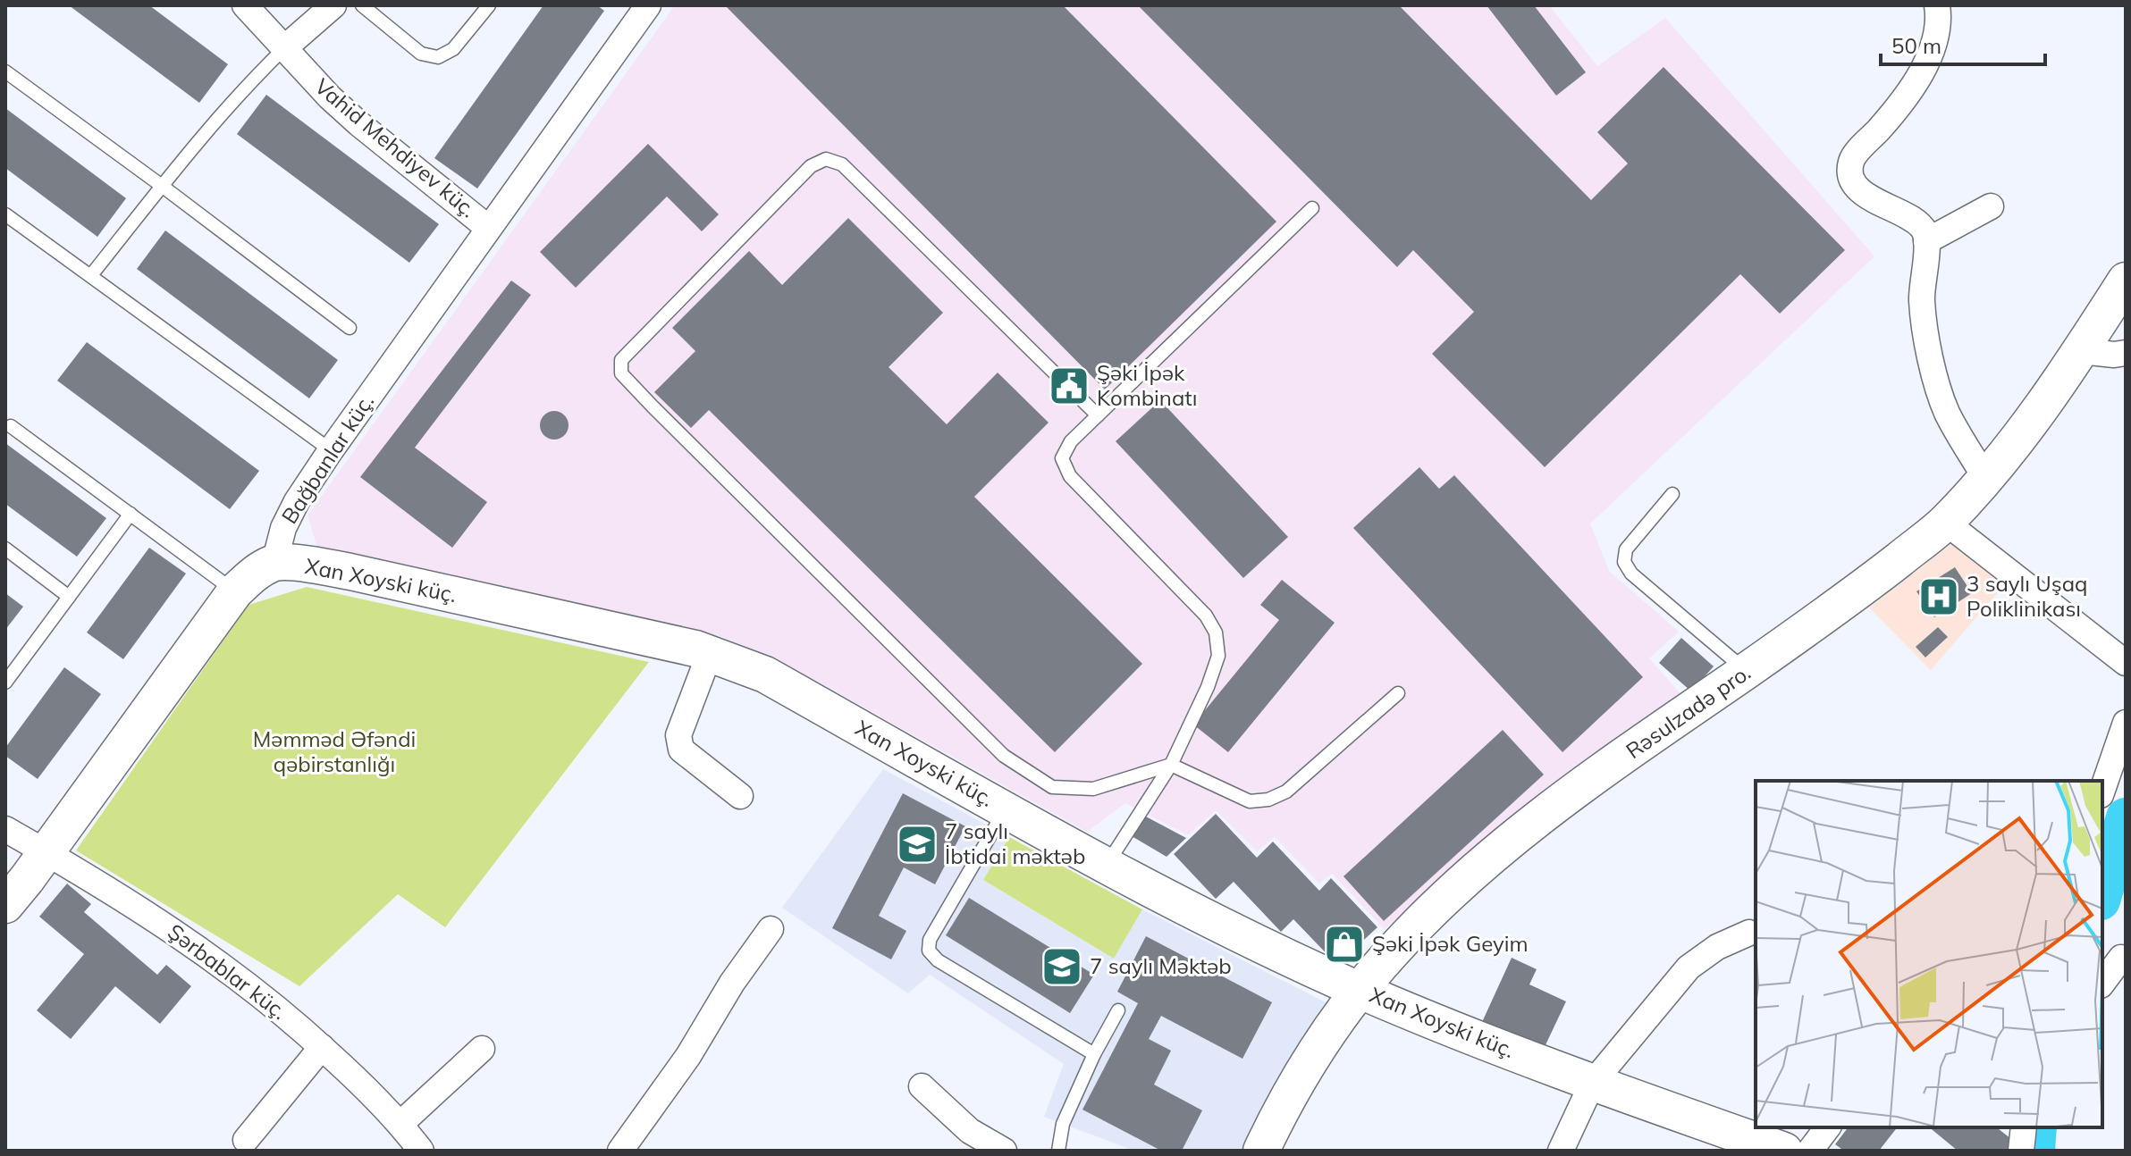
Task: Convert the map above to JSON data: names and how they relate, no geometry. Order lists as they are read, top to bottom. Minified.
{"streets":{"street":["Vahid Mehdiyev küç.","Bağbanlar küç.","Xan Xoyski küç.","Rəsulzadə pro.","Şərbablar küç."]},"crossings":[["Vahid Mehdiyev küç.","Bağbanlar küç."],["Bağbanlar küç.","Xan Xoyski küç."],["Xan Xoyski küç.","Rəsulzadə pro."]],"parks":["Məmməd Əfəndi qəbirstanlığı"],"places":{"public building":["Şəki İpək Kombinatı"],"hospital":["3 saylı Uşaq Poliklinikası"],"school or university":["7 saylı İbtidai məktəb","7 saylı Məktəb"],"shop":["Şəki İpək Geyim"]},"scale_bar":"50 m"}
